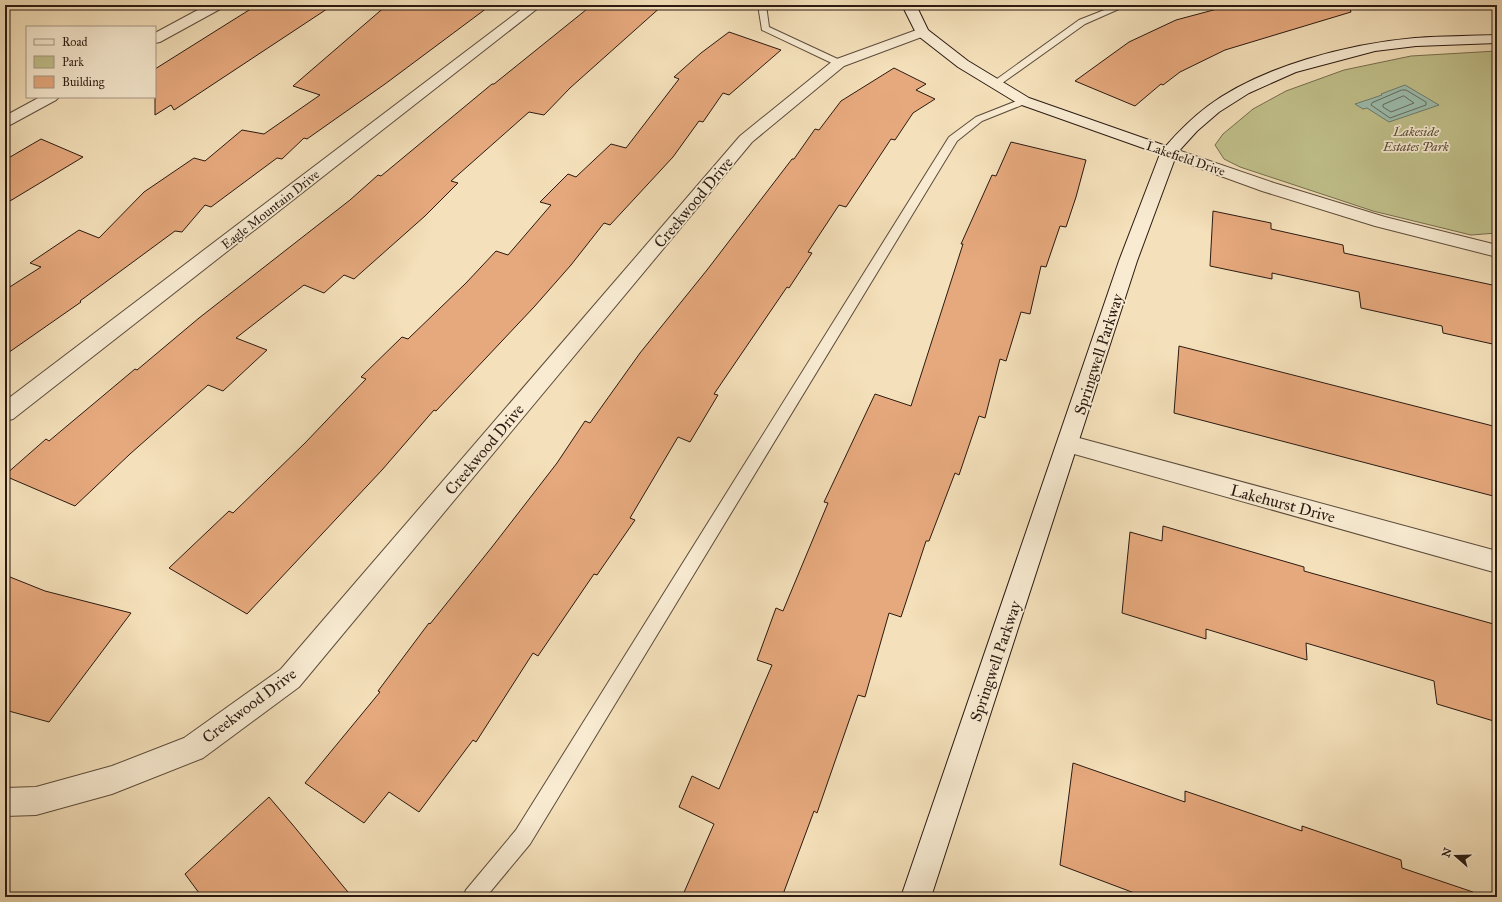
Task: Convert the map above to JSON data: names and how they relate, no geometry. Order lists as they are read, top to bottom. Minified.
{"streets":{"street":["Lakefield Drive","Creekwood Drive","Eagle Mountain Drive","Springwell Parkway","Lakehurst Drive"]},"crossings":[["Lakefield Drive","Creekwood Drive"],["Lakefield Drive","Springwell Parkway"],["Springwell Parkway","Lakehurst Drive"]],"parks":["Lakeside Estates Park"],"legend":["Road","Park","Building"],"north":"left"}
